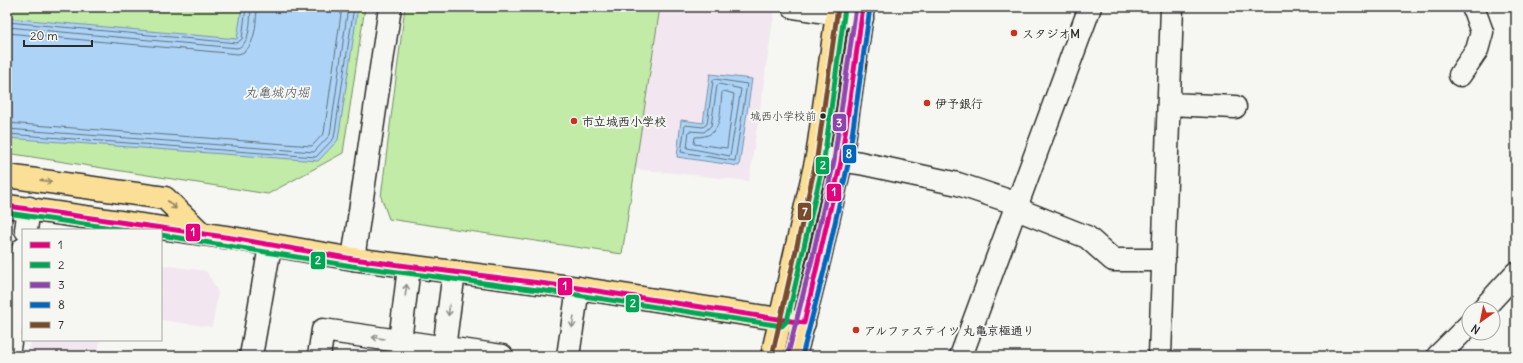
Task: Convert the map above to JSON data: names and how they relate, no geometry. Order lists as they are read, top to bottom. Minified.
{"water":["丸亀城内堀"],"places":["スタジオM","伊予銀行","城西小学校前","市立城西小学校","アルファステイツ 丸亀京極通り"],"lines":["transit line 1","transit line 3","transit line 7","transit line 2","transit line 8"],"legend":["1","2","3","8","7"],"scale_bar":"20 m","north":"bottom left"}
